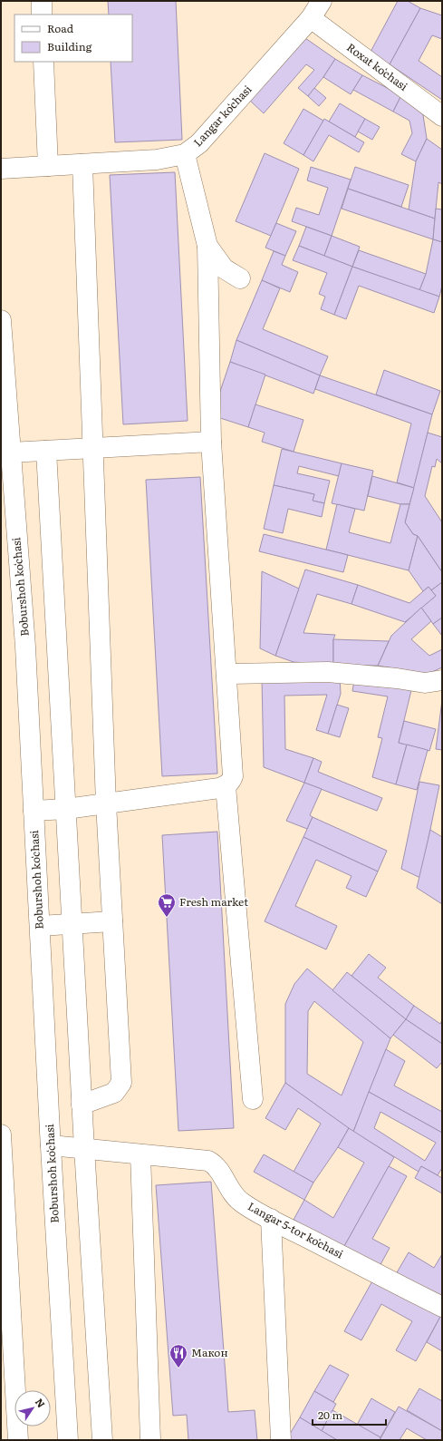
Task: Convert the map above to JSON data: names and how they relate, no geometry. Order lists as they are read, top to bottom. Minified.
{"streets":{"street":["Roxat koʻchasi","Langar koʻchasi","Boburshoh koʻchasi","Langar 5-tor koʻchasi"]},"crossings":[["Roxat koʻchasi","Langar koʻchasi"],["Boburshoh koʻchasi","Langar 5-tor koʻchasi"]],"places":{"supermarket":["Fresh market"],"restaurant":["Макон"]},"legend":["Road","Building"],"scale_bar":"20 m","north":"top right"}
